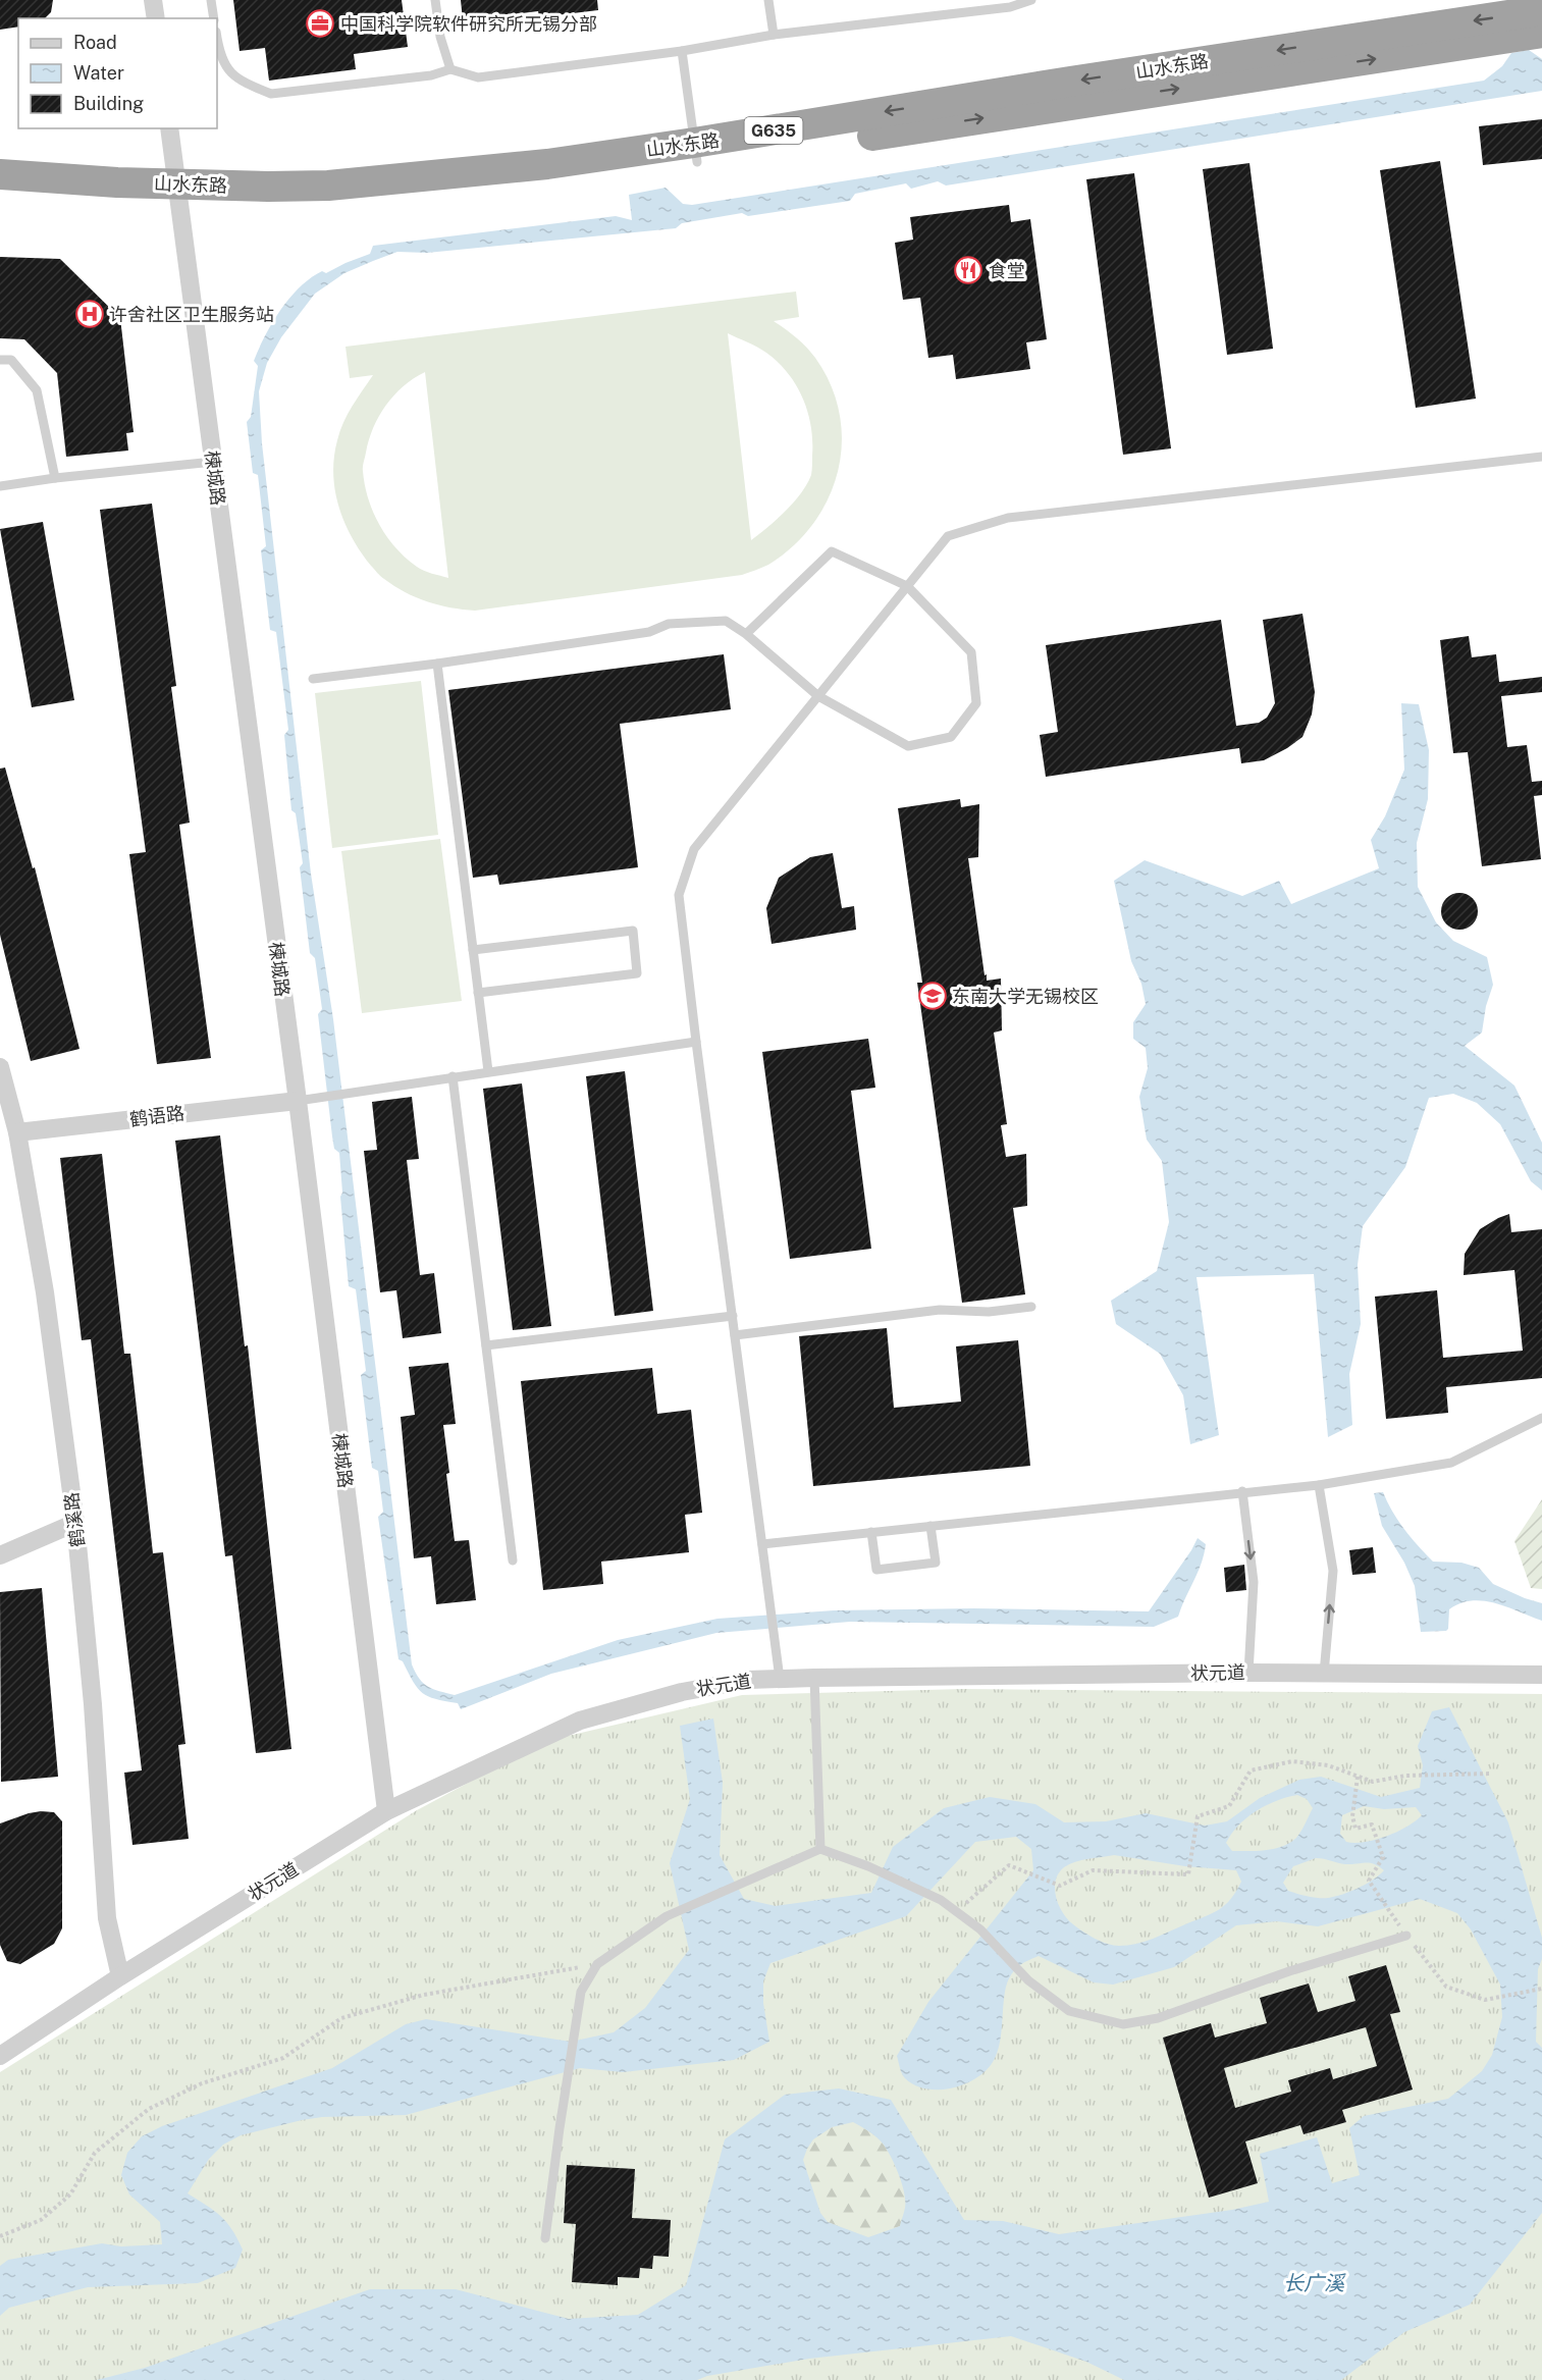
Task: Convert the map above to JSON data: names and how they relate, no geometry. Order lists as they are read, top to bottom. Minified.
{"streets":{"highway":["山水东路","G635"],"street":["楝城路","鹤语路","鹤溪路","状元道"]},"crossings":[["山水东路","楝城路"],["楝城路","鹤语路"],["楝城路","状元道"],["鹤语路","鹤溪路"],["鹤溪路","状元道"]],"water":["长广溪"],"places":{"office":["中国科学院软件研究所无锡分部"],"restaurant":["食堂"],"hospital":["许舍社区卫生服务站"],"school or university":["东南大学无锡校区"]},"legend":["Road","Water","Building"]}
